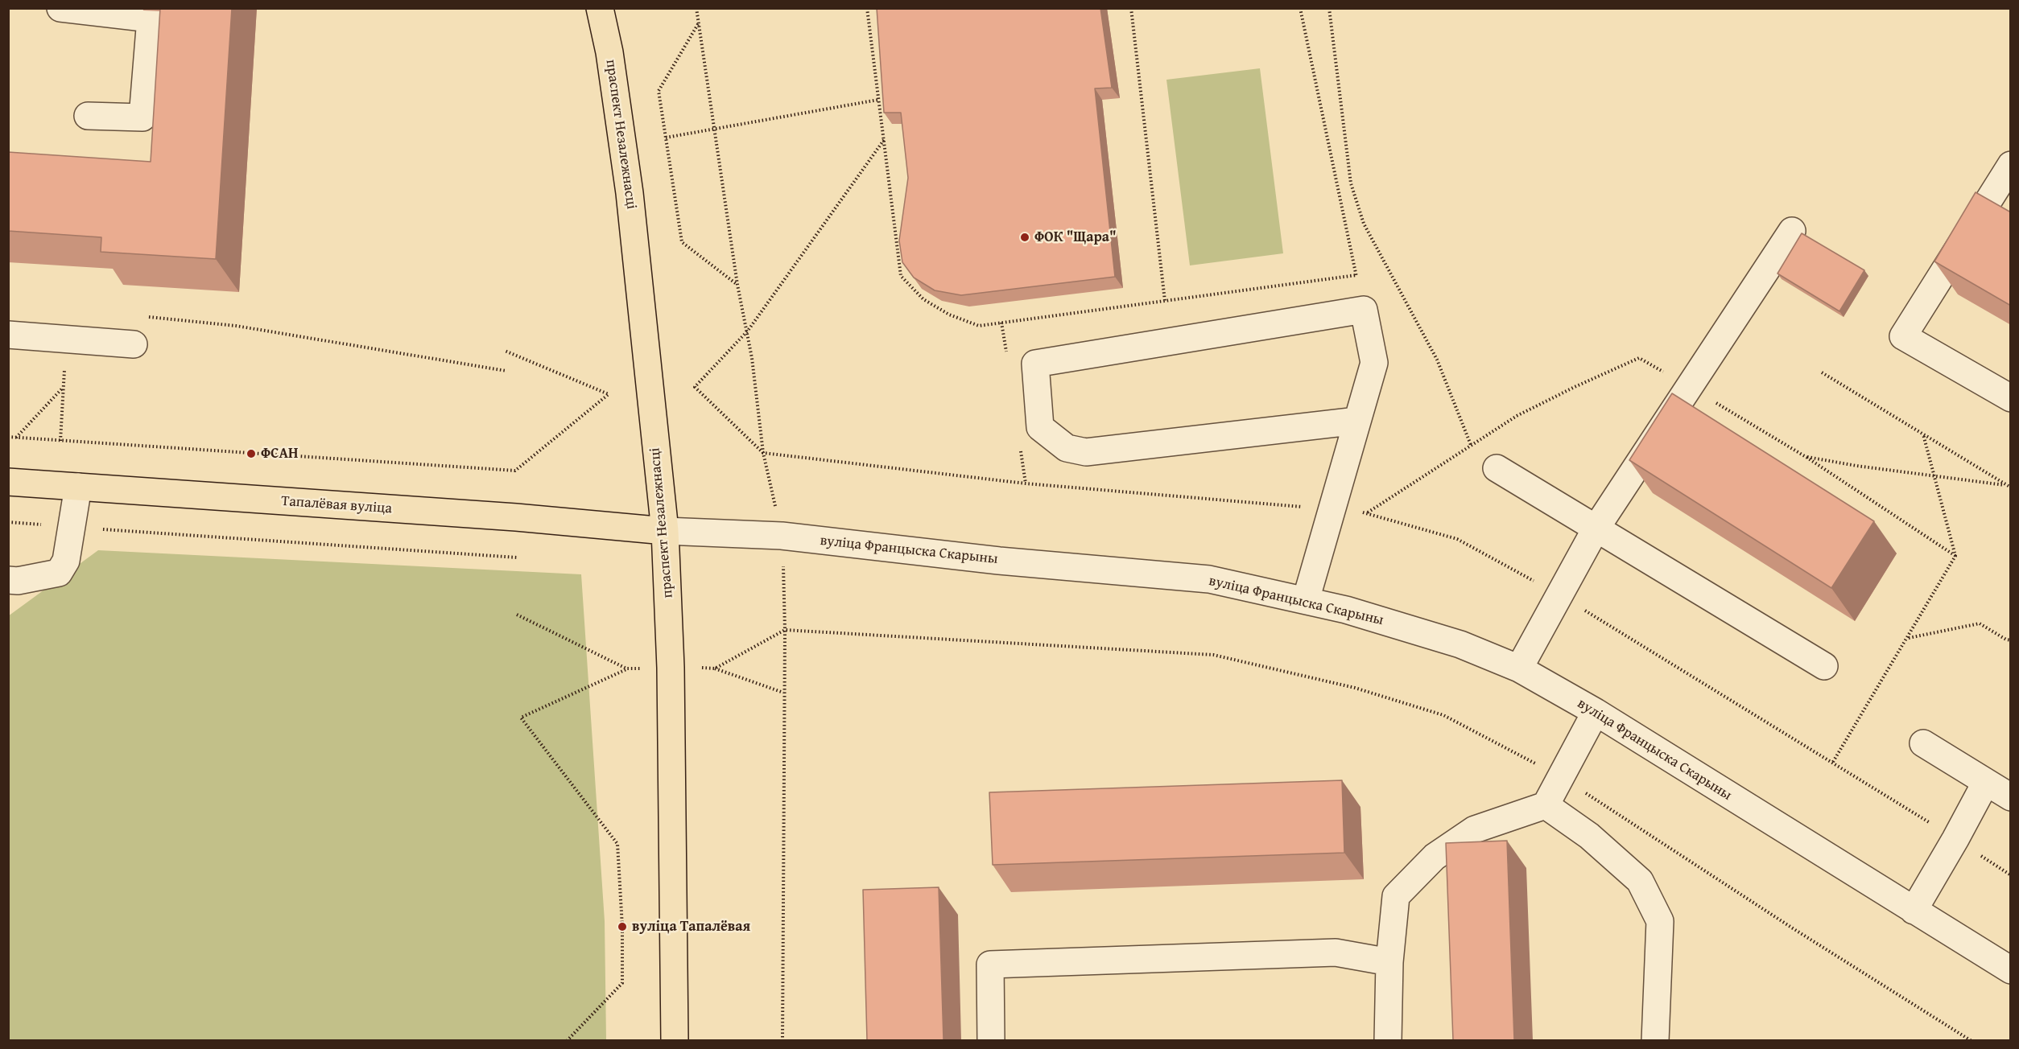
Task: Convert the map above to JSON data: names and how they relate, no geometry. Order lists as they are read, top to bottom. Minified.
{"streets":{"main road":["праспект Незалежнасці","Тапалёвая вуліца"],"street":["вуліца Францыска Скарыны"]},"crossings":[["праспект Незалежнасці","Тапалёвая вуліца"],["праспект Незалежнасці","вуліца Францыска Скарыны"],["Тапалёвая вуліца","вуліца Францыска Скарыны"]],"places":["ФОК \"Щара\"","ФСАН","вуліца Тапалёвая"]}
